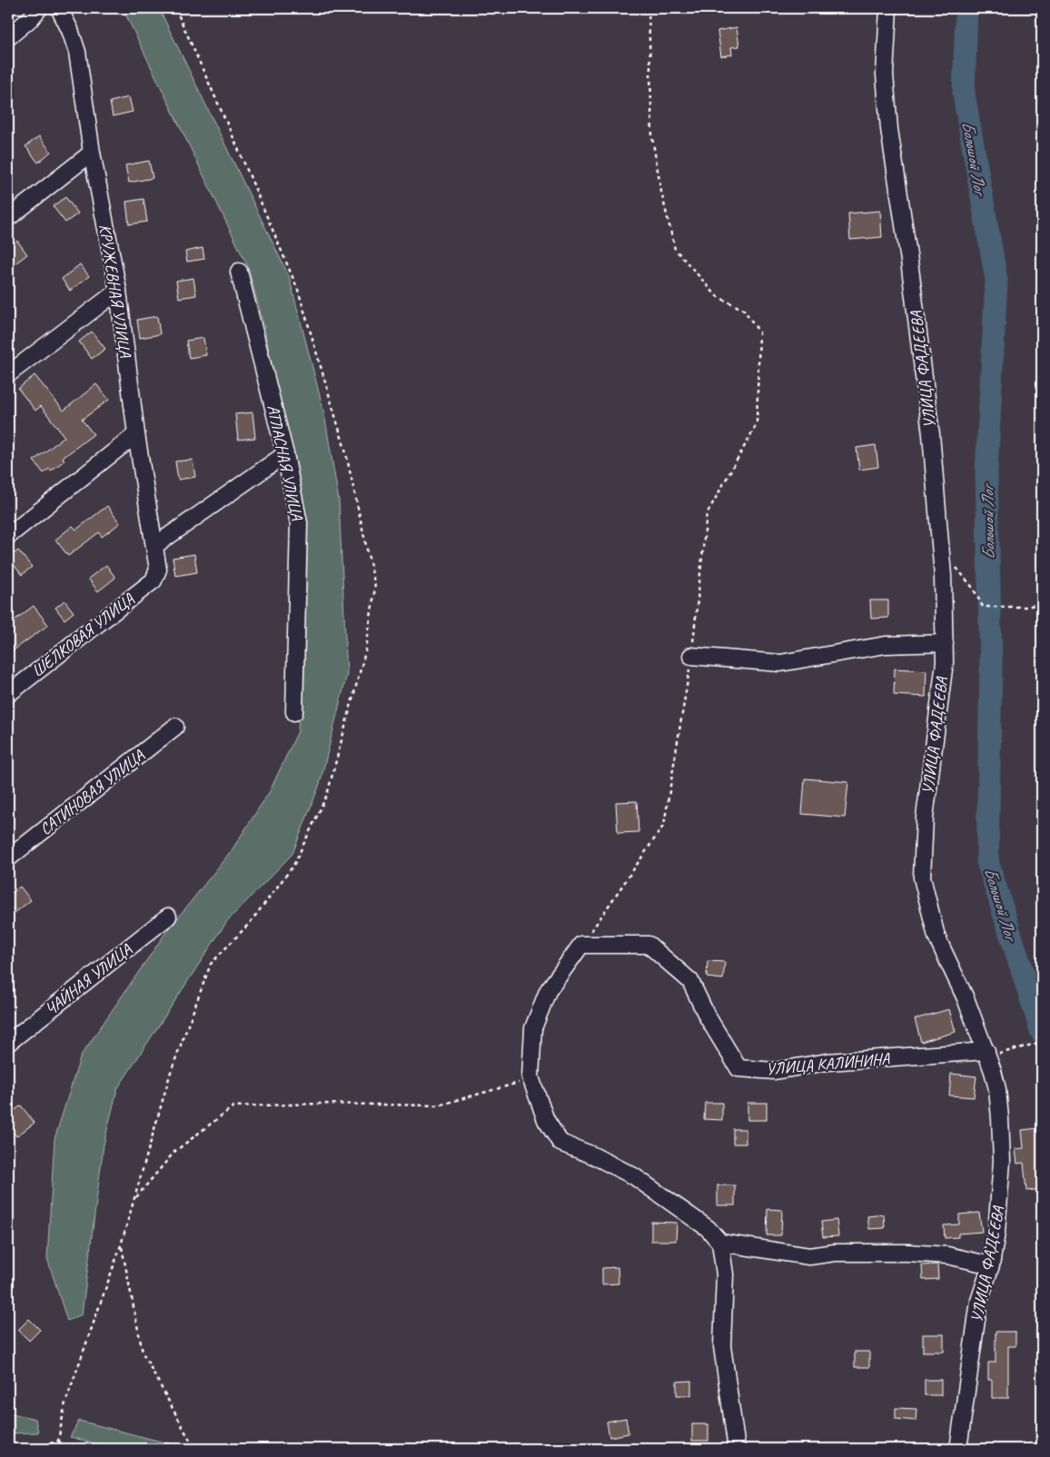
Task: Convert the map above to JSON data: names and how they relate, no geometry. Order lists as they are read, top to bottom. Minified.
{"streets":{"street":["КРУЖЕВНАЯ УЛИЦА","УЛИЦА ФАДЕЕВА","АТЛАСНАЯ УЛИЦА","ШЁЛКОВАЯ УЛИЦА","САТИНОВАЯ УЛИЦА","ЧАЙНАЯ УЛИЦА","УЛИЦА КАЛИНИНА"]},"crossings":[["КРУЖЕВНАЯ УЛИЦА","ШЁЛКОВАЯ УЛИЦА"],["УЛИЦА ФАДЕЕВА","УЛИЦА КАЛИНИНА"]],"water":["Большой Лог"]}
